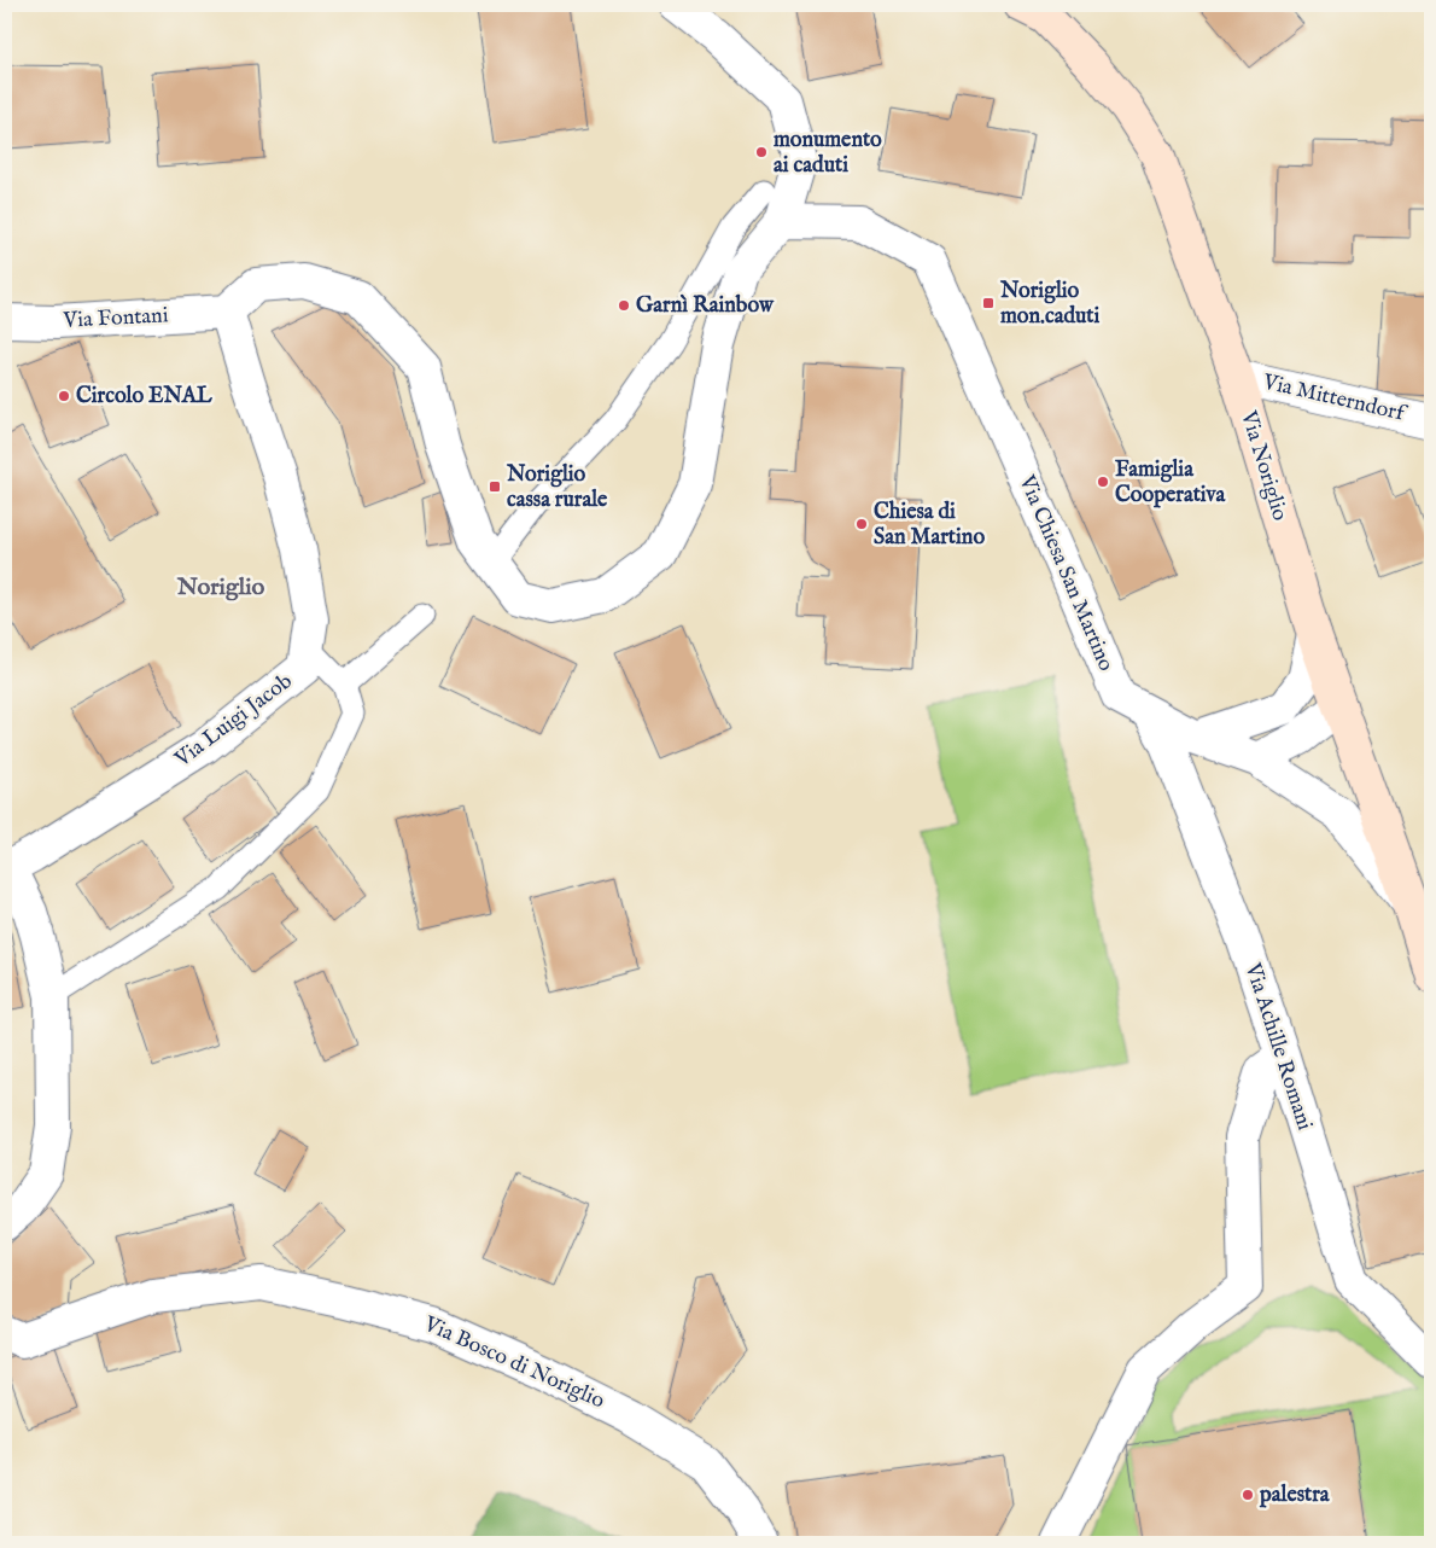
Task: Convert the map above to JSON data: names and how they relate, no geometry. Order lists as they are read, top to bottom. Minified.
{"streets":{"main road":["Via Noriglio"],"street":["Via Fontani","Via Mitterndorf","Via Chiesa San Martino","Via Luigi Jacob","Via Achille Romani","Via Bosco di Noriglio"]},"crossings":[["Via Fontani","Via Luigi Jacob"],["Via Mitterndorf","Via Noriglio"],["Via Noriglio","Via Chiesa San Martino"],["Via Chiesa San Martino","Via Achille Romani"]],"districts":["Noriglio"],"places":{"other":["monumento ai caduti","Garnì Rainbow","Circolo ENAL","Famiglia Cooperativa","Chiesa di San Martino","palestra"],"transit":["Noriglio mon.caduti","Noriglio cassa rurale"]}}
